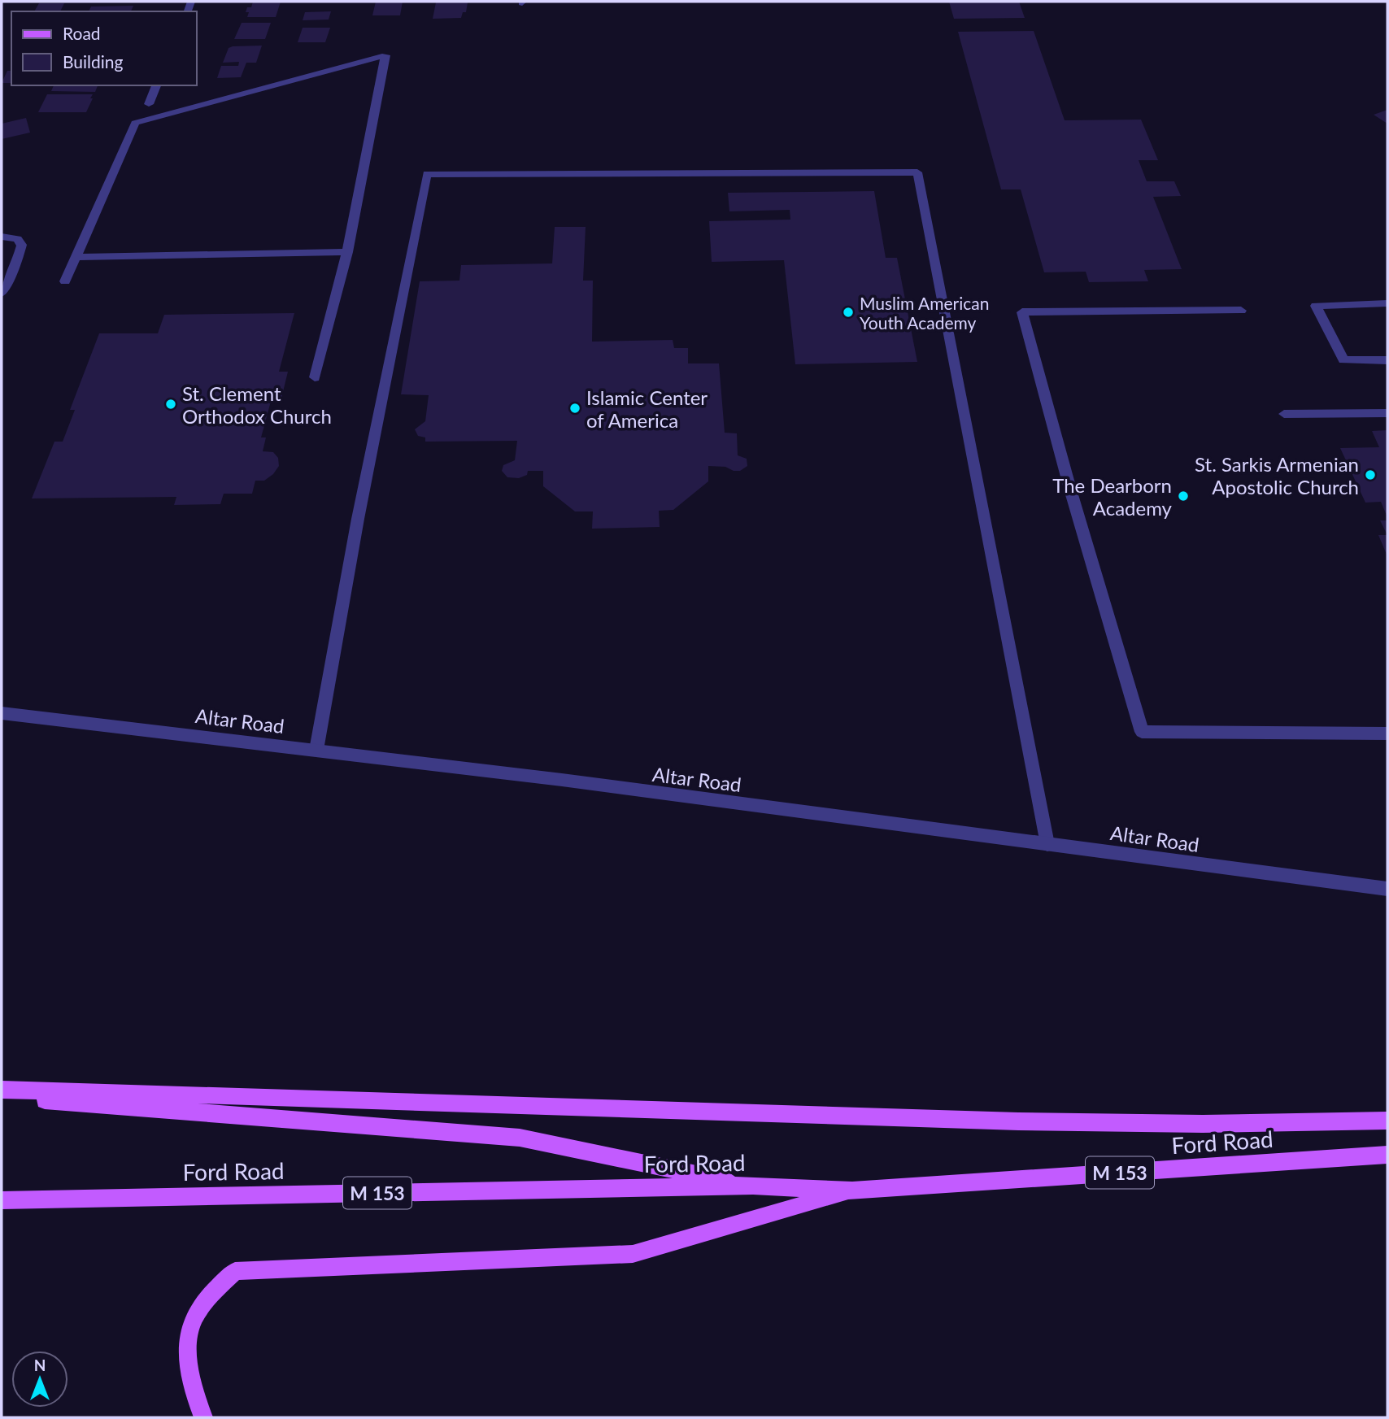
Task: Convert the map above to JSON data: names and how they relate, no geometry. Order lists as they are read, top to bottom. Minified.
{"streets":{"main road":["Ford Road","M 153"],"street":["Altar Road"]},"places":["Muslim American Youth Academy","St. Clement Orthodox Church","Islamic Center of America","St. Sarkis Armenian Apostolic Church","The Dearborn Academy"],"legend":["Road","Building"],"north":"top"}
